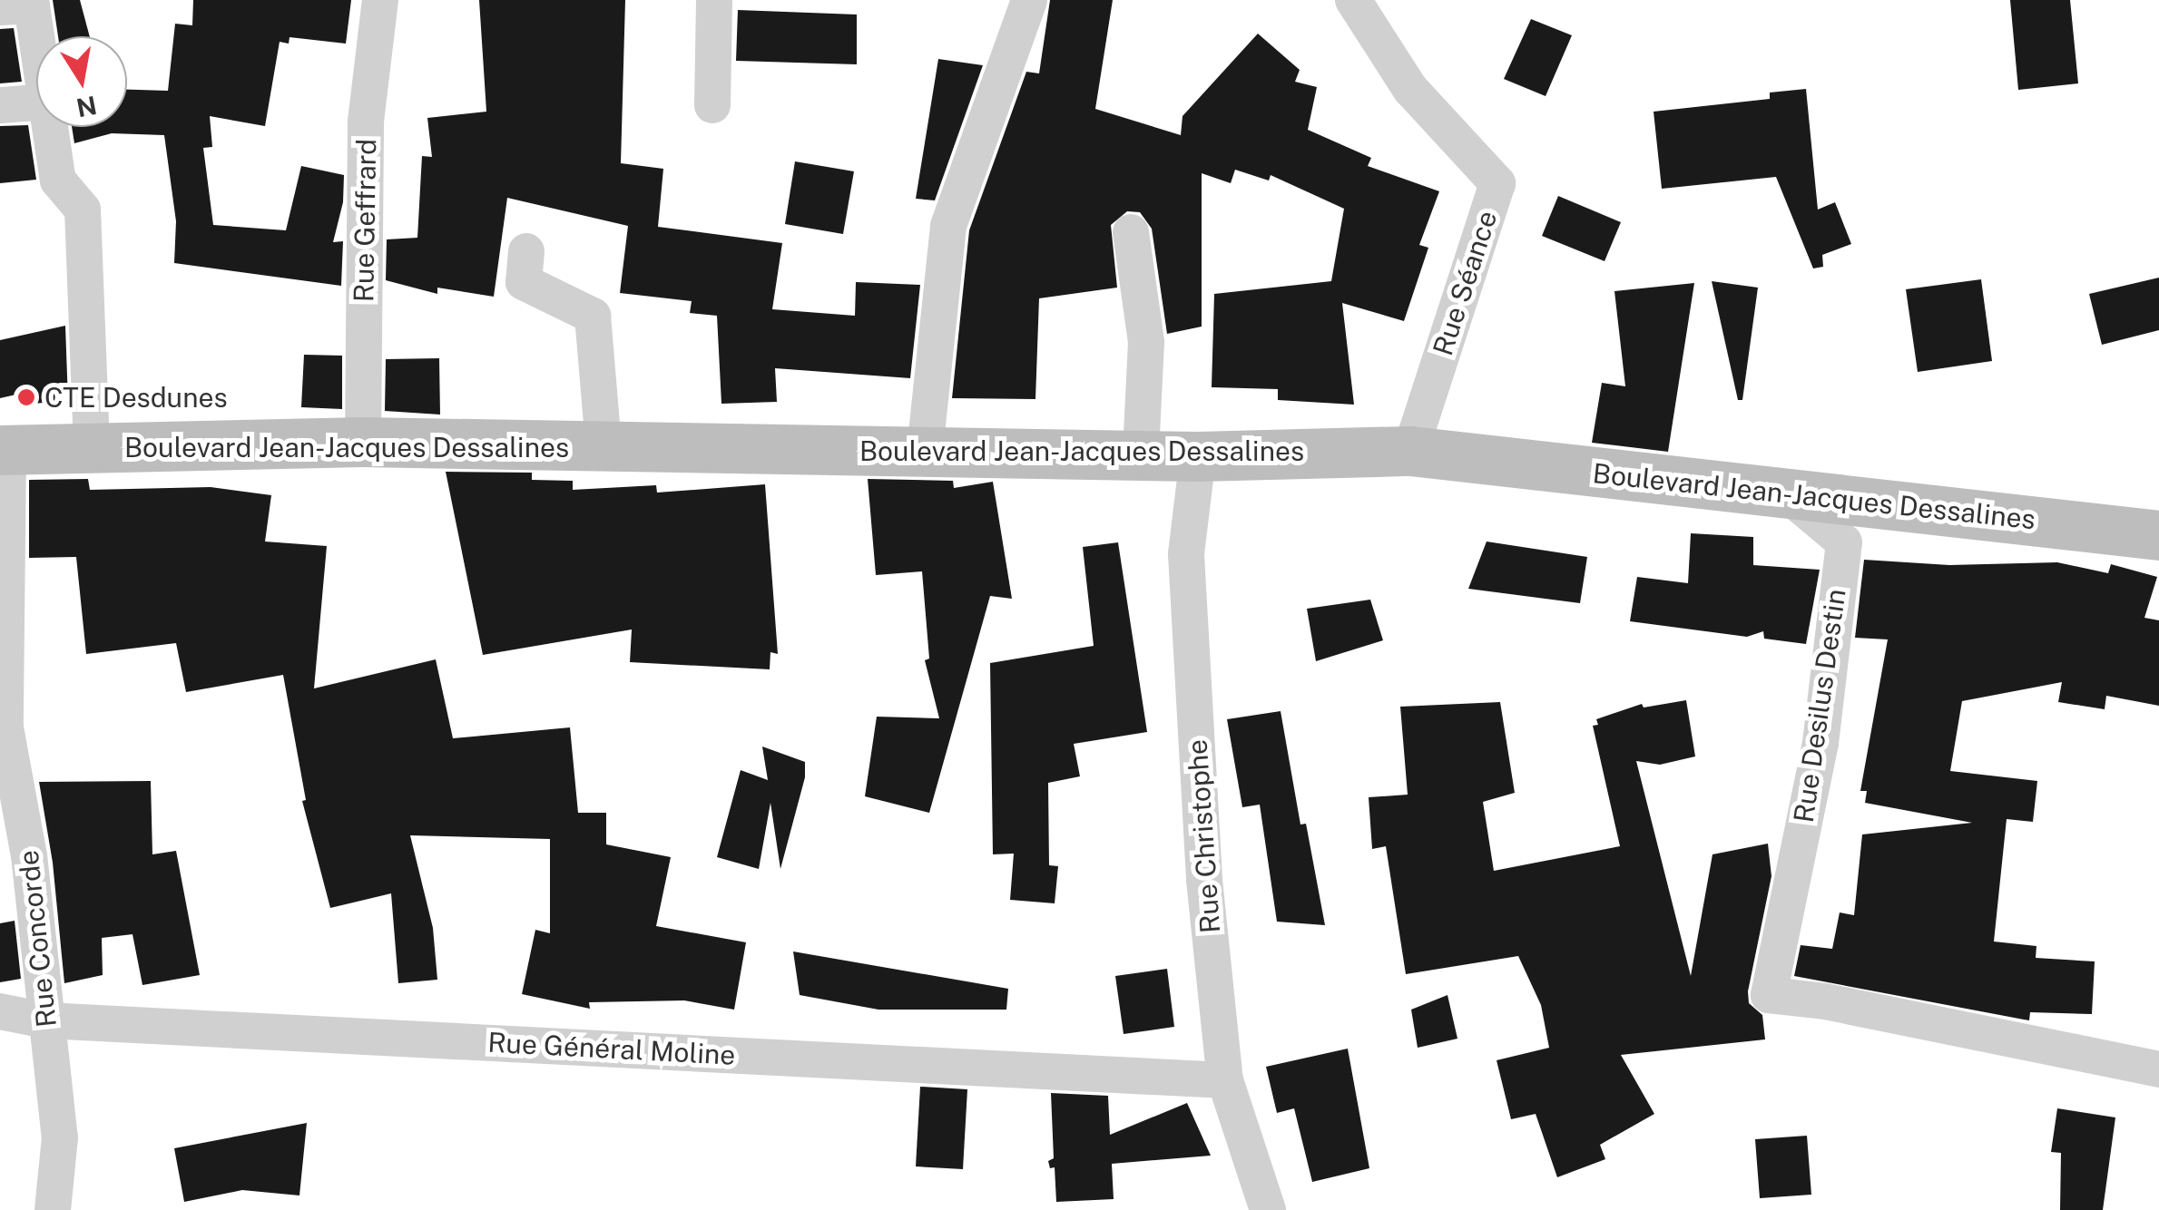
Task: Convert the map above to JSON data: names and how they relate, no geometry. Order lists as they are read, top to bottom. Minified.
{"streets":{"street":["Rue Geffrard","Rue Séance","Boulevard Jean-Jacques Dessalines","Rue Desilus Destin","Rue Christophe","Rue Concorde","Rue Général Moline"]},"crossings":[["Rue Geffrard","Boulevard Jean-Jacques Dessalines"],["Rue Séance","Boulevard Jean-Jacques Dessalines"],["Boulevard Jean-Jacques Dessalines","Rue Desilus Destin"],["Boulevard Jean-Jacques Dessalines","Rue Christophe"],["Boulevard Jean-Jacques Dessalines","Rue Concorde"],["Rue Christophe","Rue Général Moline"],["Rue Concorde","Rue Général Moline"]],"places":["CTE Desdunes"],"north":"bottom"}
